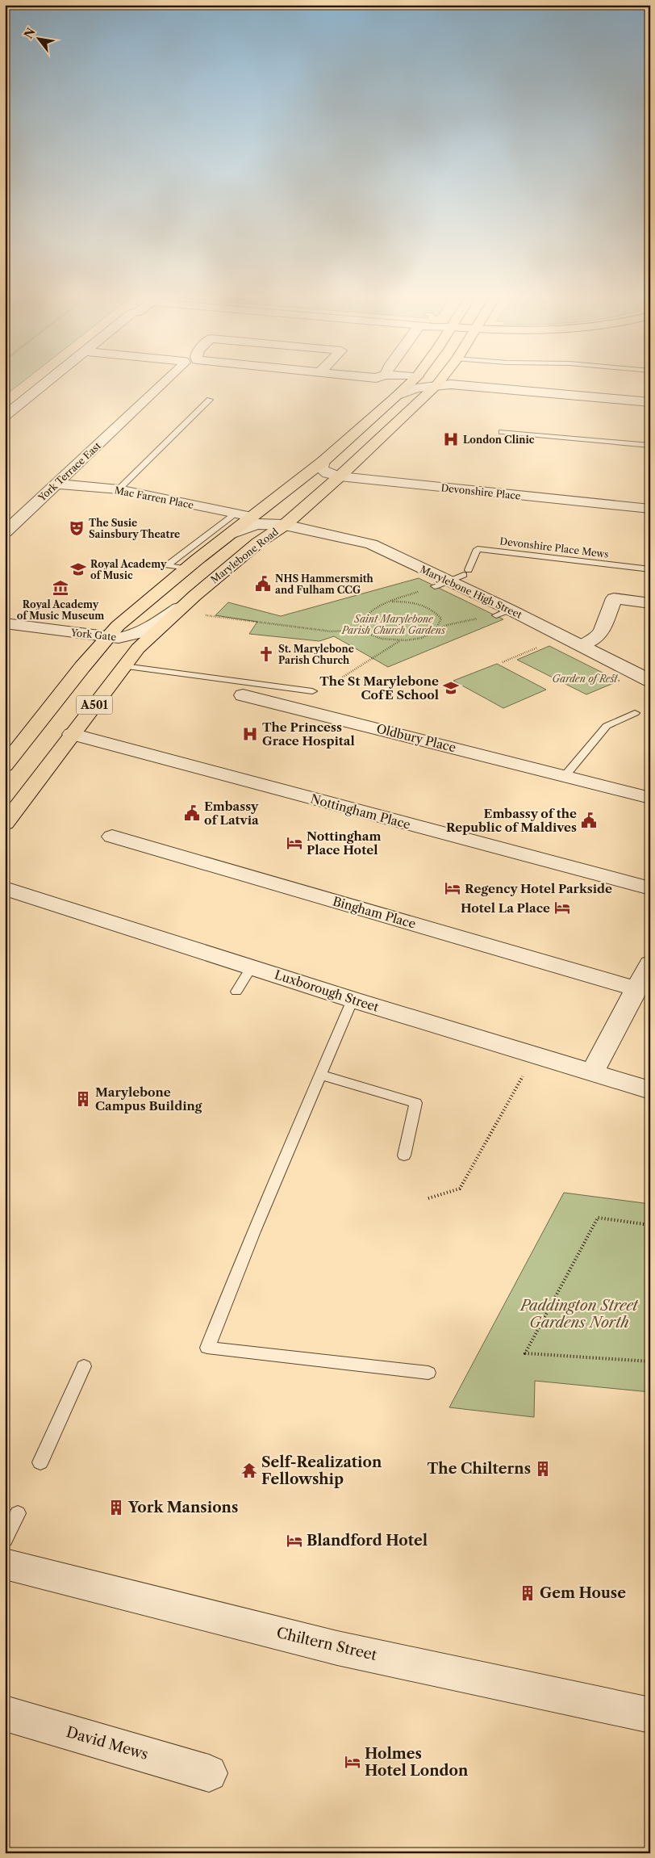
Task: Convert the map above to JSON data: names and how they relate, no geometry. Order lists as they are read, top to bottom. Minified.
{"streets":{"main road":["Marylebone Road","A501"],"street":["York Terrace East","Devonshire Place","Mac Farren Place","Marylebone High Street","York Gate","Oldbury Place","Nottingham Place","Bingham Place","Luxborough Street","Chiltern Street","David Mews"],"lane":["Devonshire Place Mews"]},"crossings":[["York Terrace East","Mac Farren Place"],["Devonshire Place","Marylebone Road"],["Devonshire Place","A501"],["Mac Farren Place","A501"],["Devonshire Place Mews","Marylebone High Street"],["Marylebone Road","Marylebone High Street"],["Marylebone Road","York Gate"],["Marylebone Road","Nottingham Place"],["Marylebone High Street","A501"],["York Gate","A501"]],"parks":["Saint Marylebone Parish Church Gardens","Garden of Rest","Paddington Street Gardens North"],"places":{"hospital":["London Clinic","The Princess Grace Hospital"],"theatre":["The Susie Sainsbury Theatre"],"school or university":["Royal Academy of Music","The St Marylebone CofE School"],"public building":["NHS Hammersmith and Fulham CCG","Embassy of Latvia","Embassy of the Republic of Maldives"],"museum":["Royal Academy of Music Museum"],"church":["St. Marylebone Parish Church"],"hotel":["Nottingham Place Hotel","Regency Hotel Parkside","Hotel La Place","Blandford Hotel","Holmes Hotel London"],"building":["Marylebone Campus Building","The Chilterns","York Mansions","Gem House"],"temple":["Self-Realization Fellowship"]},"north":"top left"}
